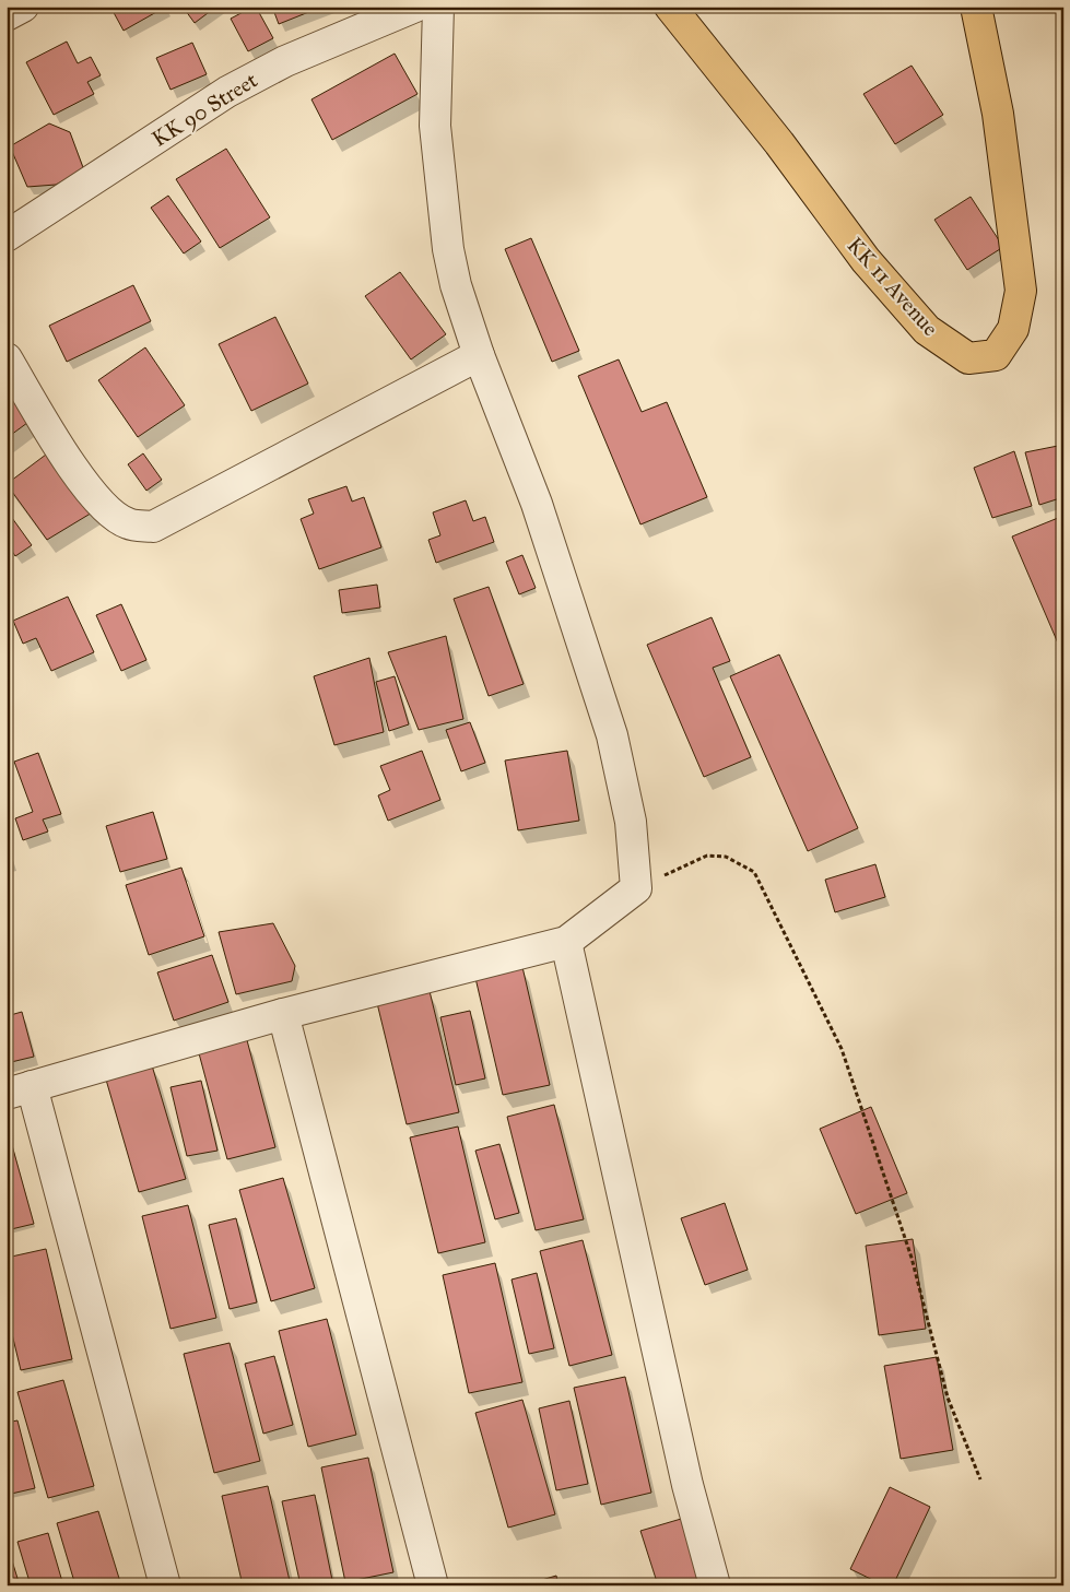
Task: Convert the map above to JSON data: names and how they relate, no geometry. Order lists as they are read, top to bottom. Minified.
{"streets":{"main road":["KK 11 Avenue"],"street":["KK 90 Street"]}}
